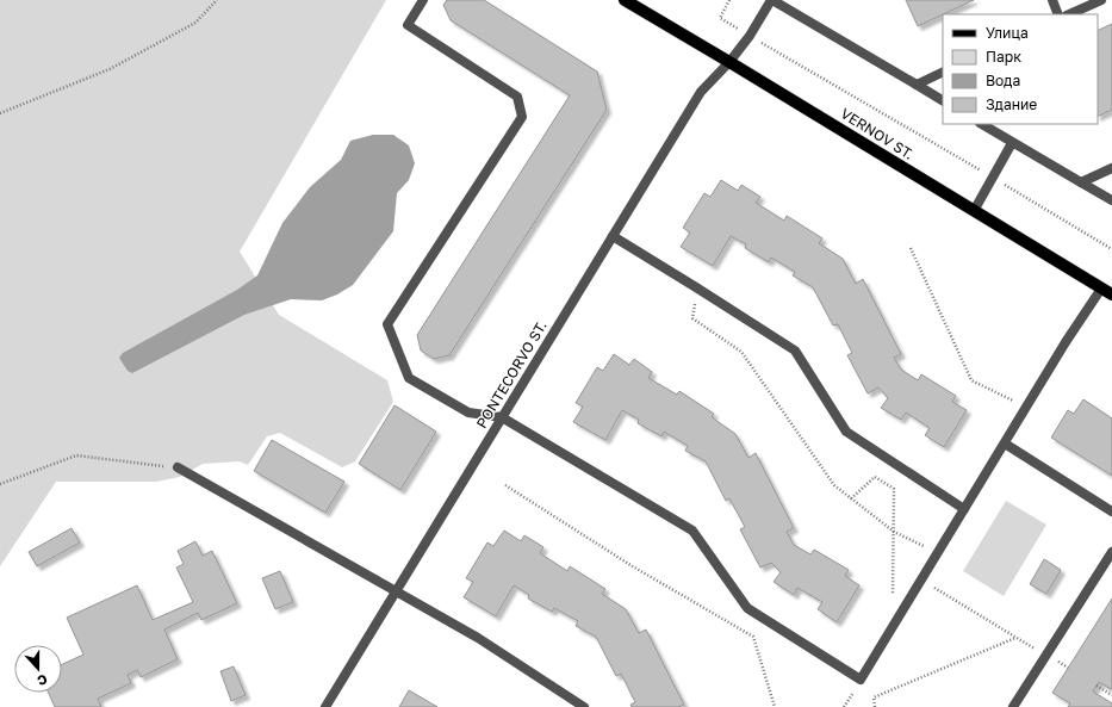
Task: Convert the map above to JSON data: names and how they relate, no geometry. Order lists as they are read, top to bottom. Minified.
{"streets":{"main road":["VERNOV ST."],"street":["PONTECORVO ST."]},"crossings":[["VERNOV ST.","PONTECORVO ST."]],"legend":["Улица","Парк","Вода","Здание"],"north":"bottom"}
